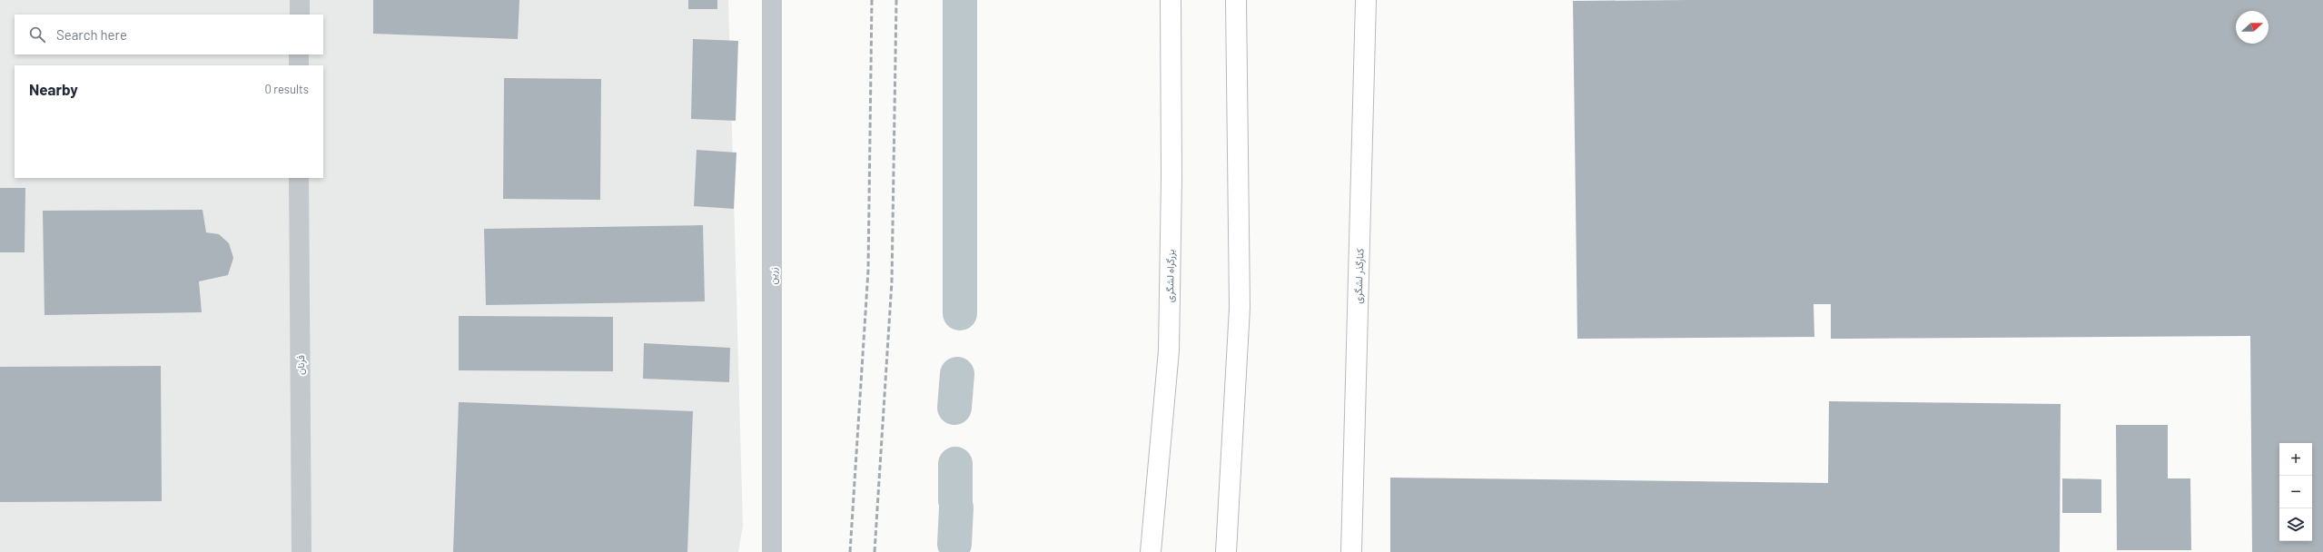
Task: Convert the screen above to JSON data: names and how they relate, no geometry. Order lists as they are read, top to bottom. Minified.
{"streets":{"main road":["بزرگراه لشگری","کنارگذر لشگری"],"street":["زرین","فرنان"]},"north":"right","page":{"search":"Search here","heading":["Nearby","0 results"],"map_buttons":["+","−"]}}
